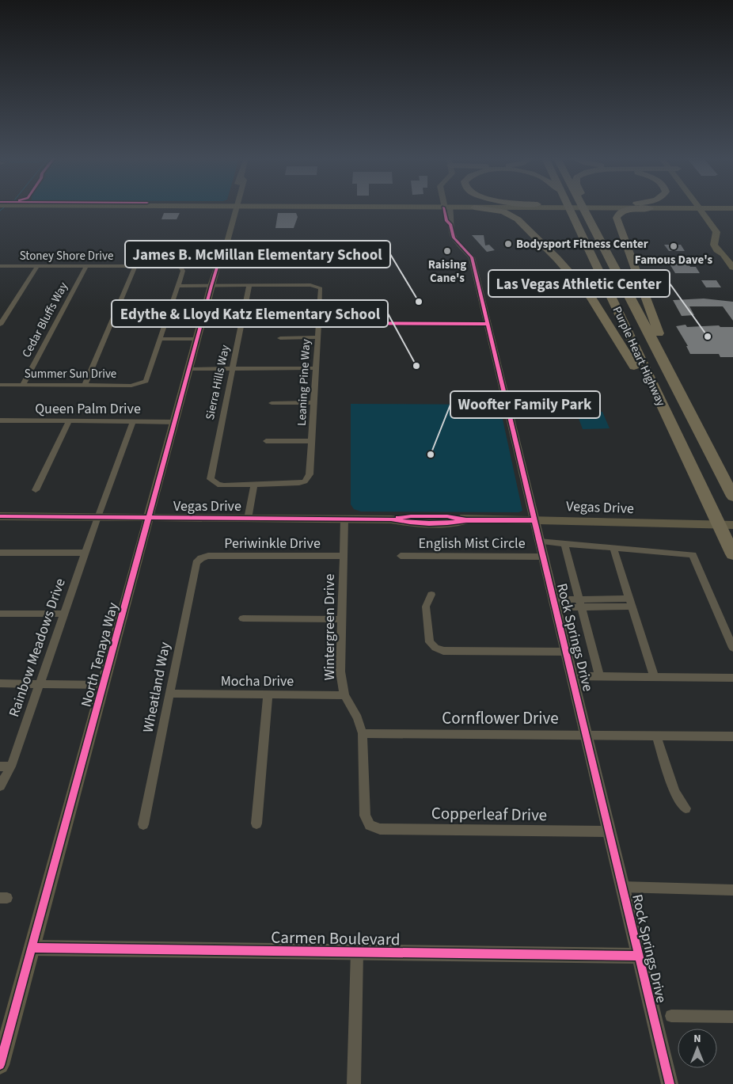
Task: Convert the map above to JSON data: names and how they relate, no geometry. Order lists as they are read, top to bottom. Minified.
{"streets":{"highway":["Purple Heart Highway"],"main road":["Vegas Drive","North Tenaya Way"],"street":["Stoney Shore Drive","Cedar Bluffs Way","Summer Sun Drive","Sierra Hills Way","Leaning Pine Way","Queen Palm Drive","Periwinkle Drive","English Mist Circle","Wintergreen Drive","Rock Springs Drive","Rainbow Meadows Drive","Mocha Drive","Wheatland Way","Cornflower Drive","Copperleaf Drive","Carmen Boulevard"]},"crossings":[["Stoney Shore Drive","Cedar Bluffs Way"],["Cedar Bluffs Way","Summer Sun Drive"],["Sierra Hills Way","Leaning Pine Way"],["Queen Palm Drive","Rainbow Meadows Drive"],["Queen Palm Drive","North Tenaya Way"],["Vegas Drive","Wintergreen Drive"],["Vegas Drive","Rock Springs Drive"],["Vegas Drive","Rainbow Meadows Drive"],["Vegas Drive","North Tenaya Way"],["Periwinkle Drive","Wintergreen Drive"],["Periwinkle Drive","Wheatland Way"],["English Mist Circle","Rock Springs Drive"],["Wintergreen Drive","Mocha Drive"],["Wintergreen Drive","Cornflower Drive"],["Wintergreen Drive","Copperleaf Drive"],["Rock Springs Drive","Cornflower Drive"],["Rock Springs Drive","Copperleaf Drive"],["Rock Springs Drive","Carmen Boulevard"],["North Tenaya Way","Carmen Boulevard"],["Mocha Drive","Wheatland Way"]],"places":["Bodysport Fitness Center","Famous Dave's","Raising Cane's","James B. McMillan Elementary School","Las Vegas Athletic Center","Edythe & Lloyd Katz Elementary School","Woofter Family Park"],"north":"top"}
